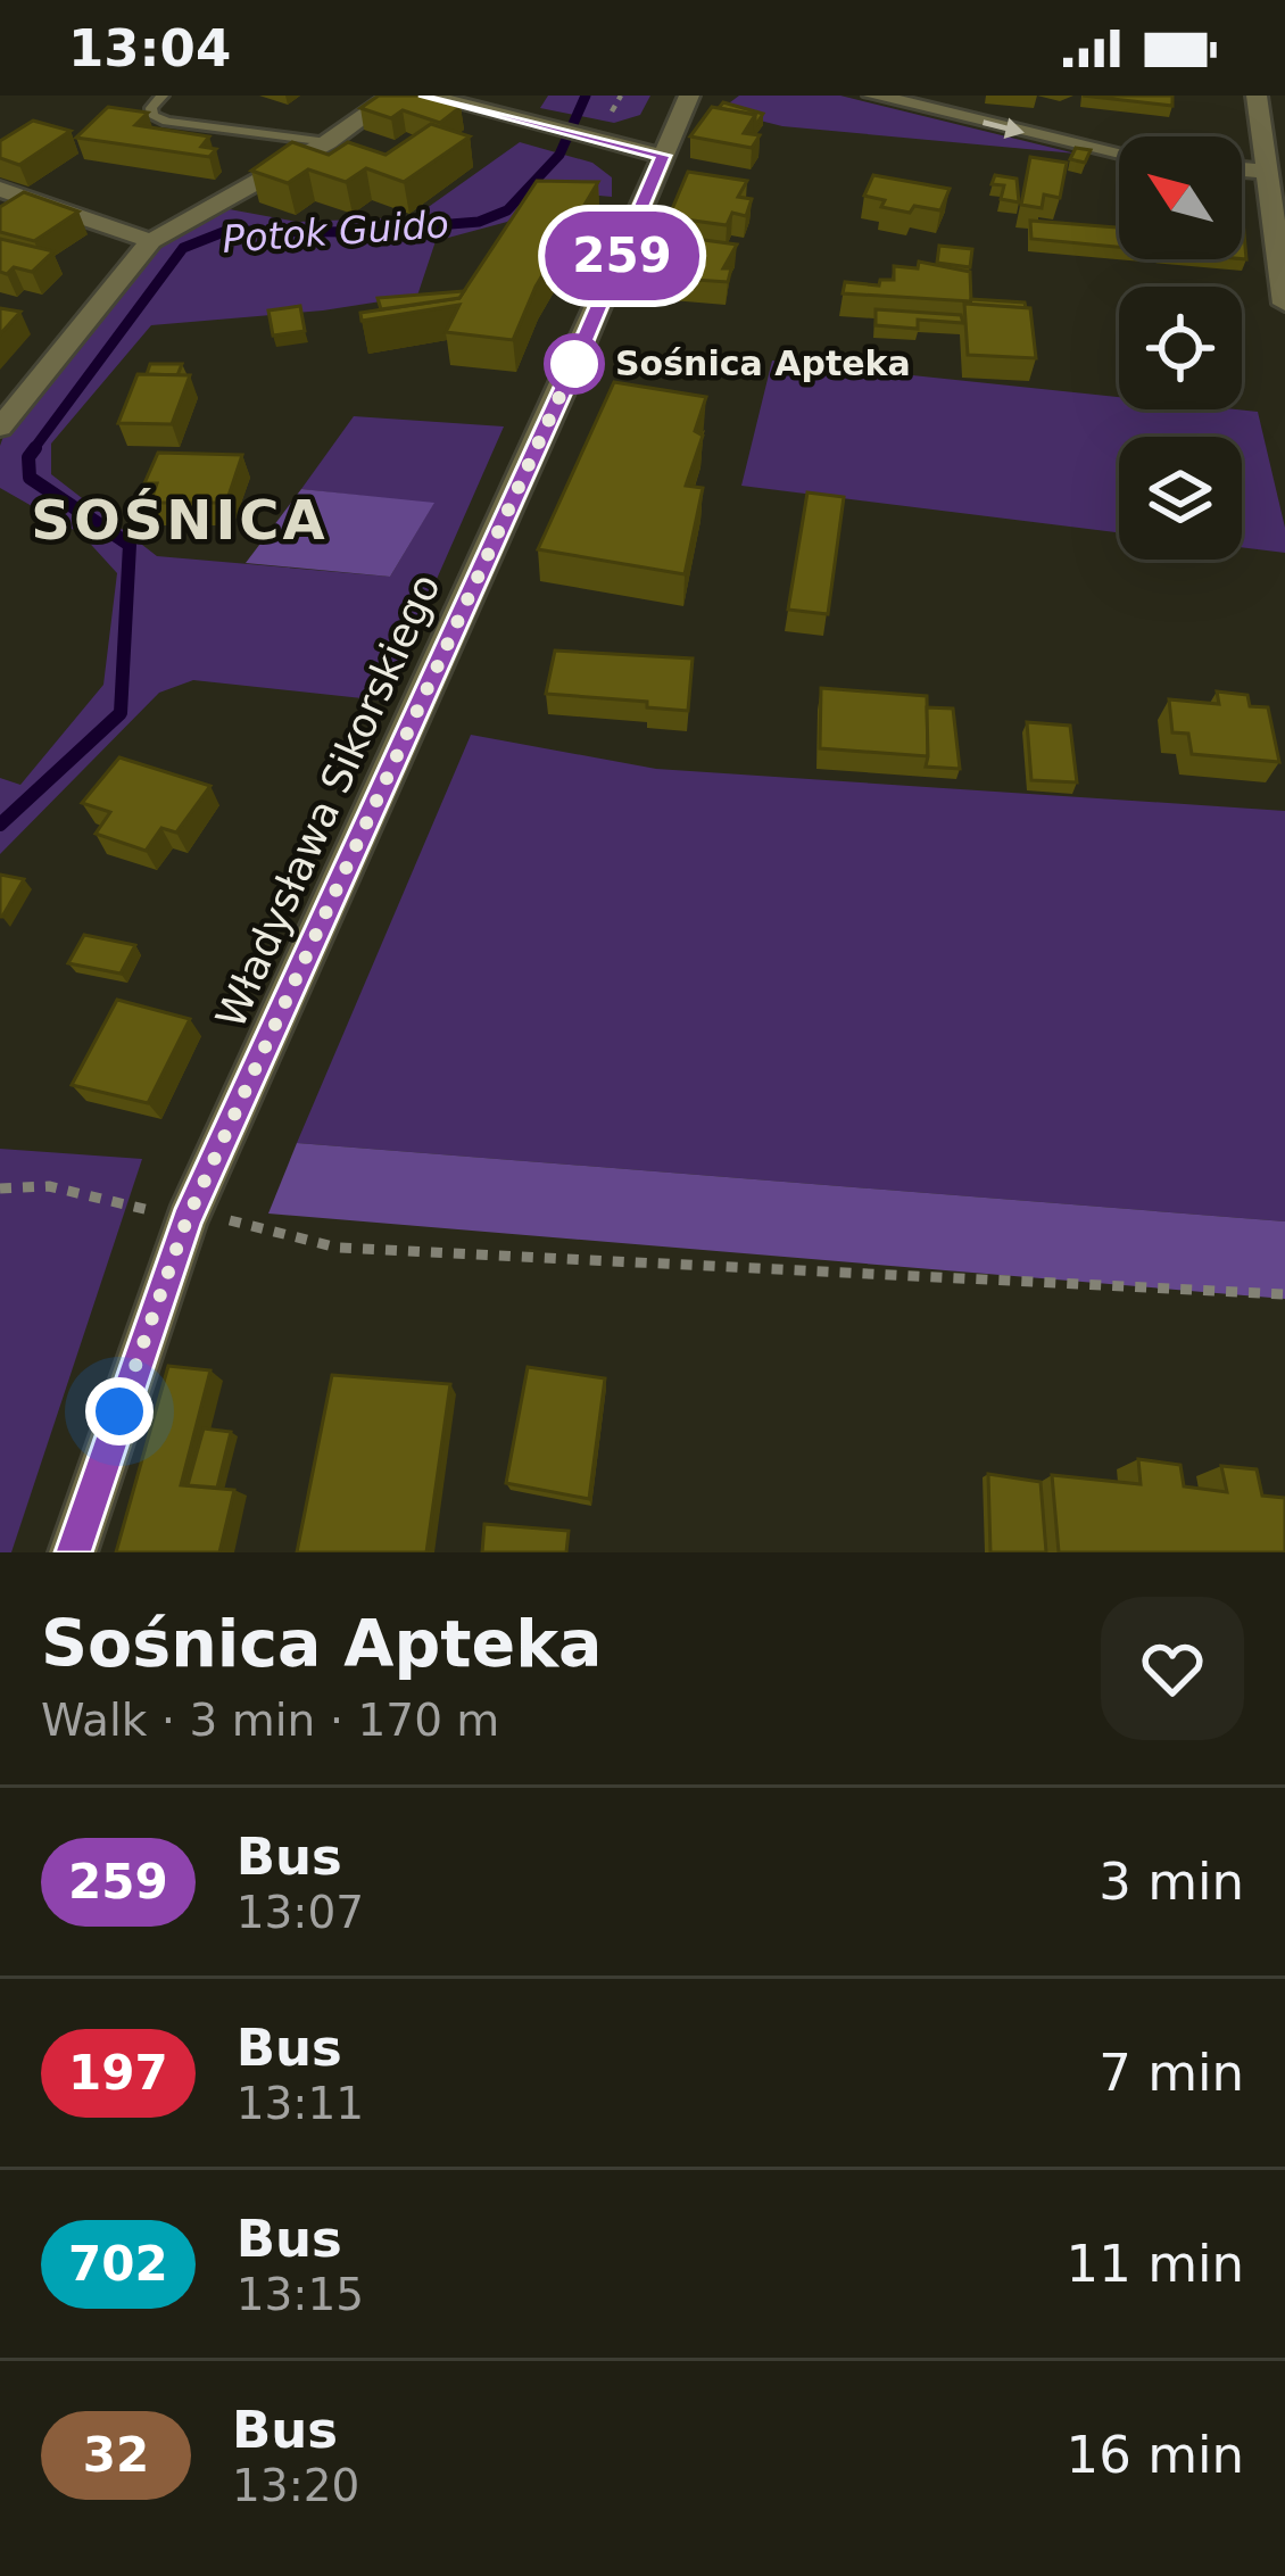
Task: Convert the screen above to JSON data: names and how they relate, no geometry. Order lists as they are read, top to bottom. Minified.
{"streets":{"street":["Władysława Sikorskiego"]},"districts":["SOŚNICA"],"water":["Potok Guido"],"places":["Sośnica Apteka"],"lines":["bus line 259"],"north":"top left","page":{"status":"13:04","on_map":"259","heading":["Sośnica Apteka","Walk · 3 min · 170 m"],"list":[{"mark":"259","name":"Bus","note":"13:07","value":"3 min"},{"mark":"197","name":"Bus","note":"13:11","value":"7 min"},{"mark":"702","name":"Bus","note":"13:15","value":"11 min"},{"mark":"32","name":"Bus","note":"13:20","value":"16 min"}]}}
